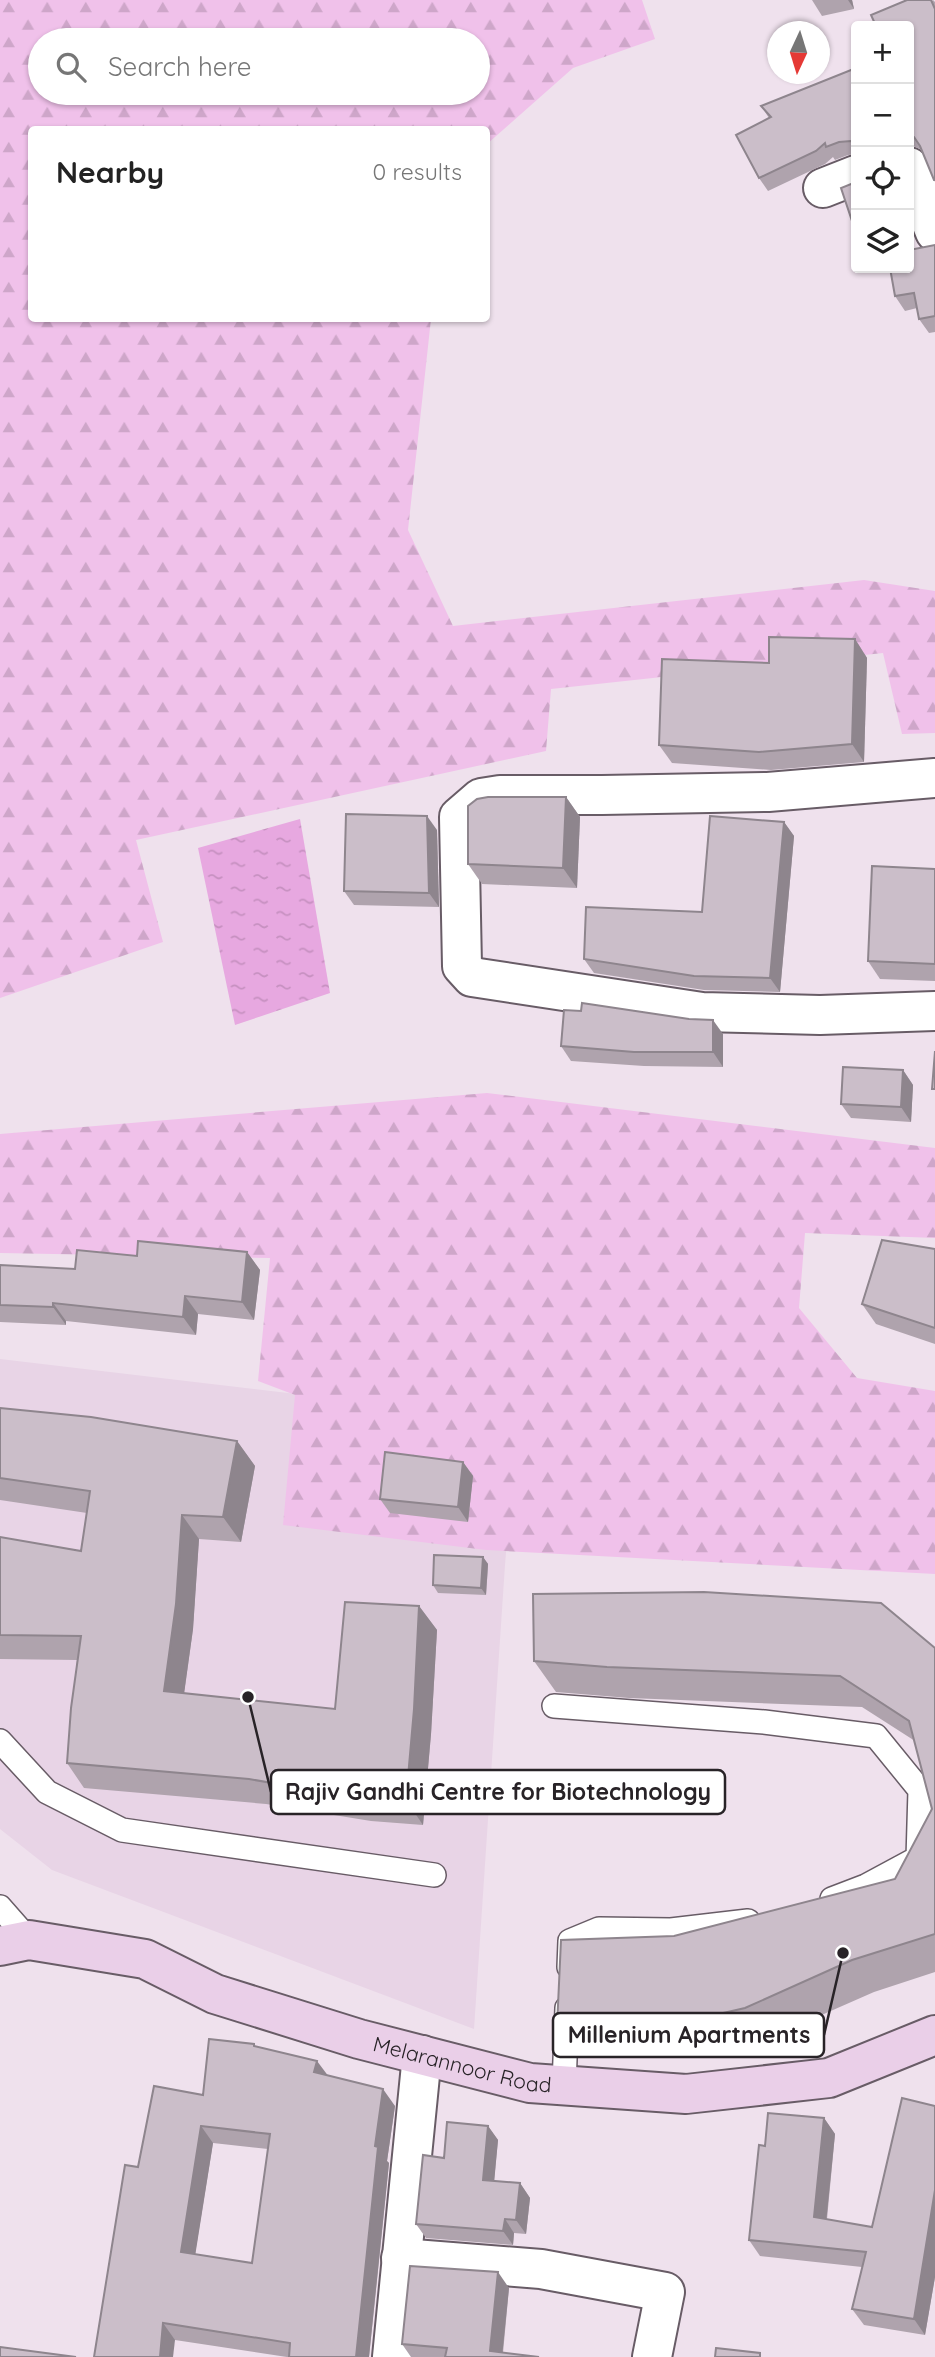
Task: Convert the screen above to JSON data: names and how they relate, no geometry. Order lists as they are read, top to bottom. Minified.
{"streets":{"street":["Melarannoor Road"]},"places":["Rajiv Gandhi Centre for Biotechnology","Millenium Apartments"],"north":"bottom","page":{"map_buttons":["+","−"],"search":"Search here","heading":["Nearby","0 results"]}}
